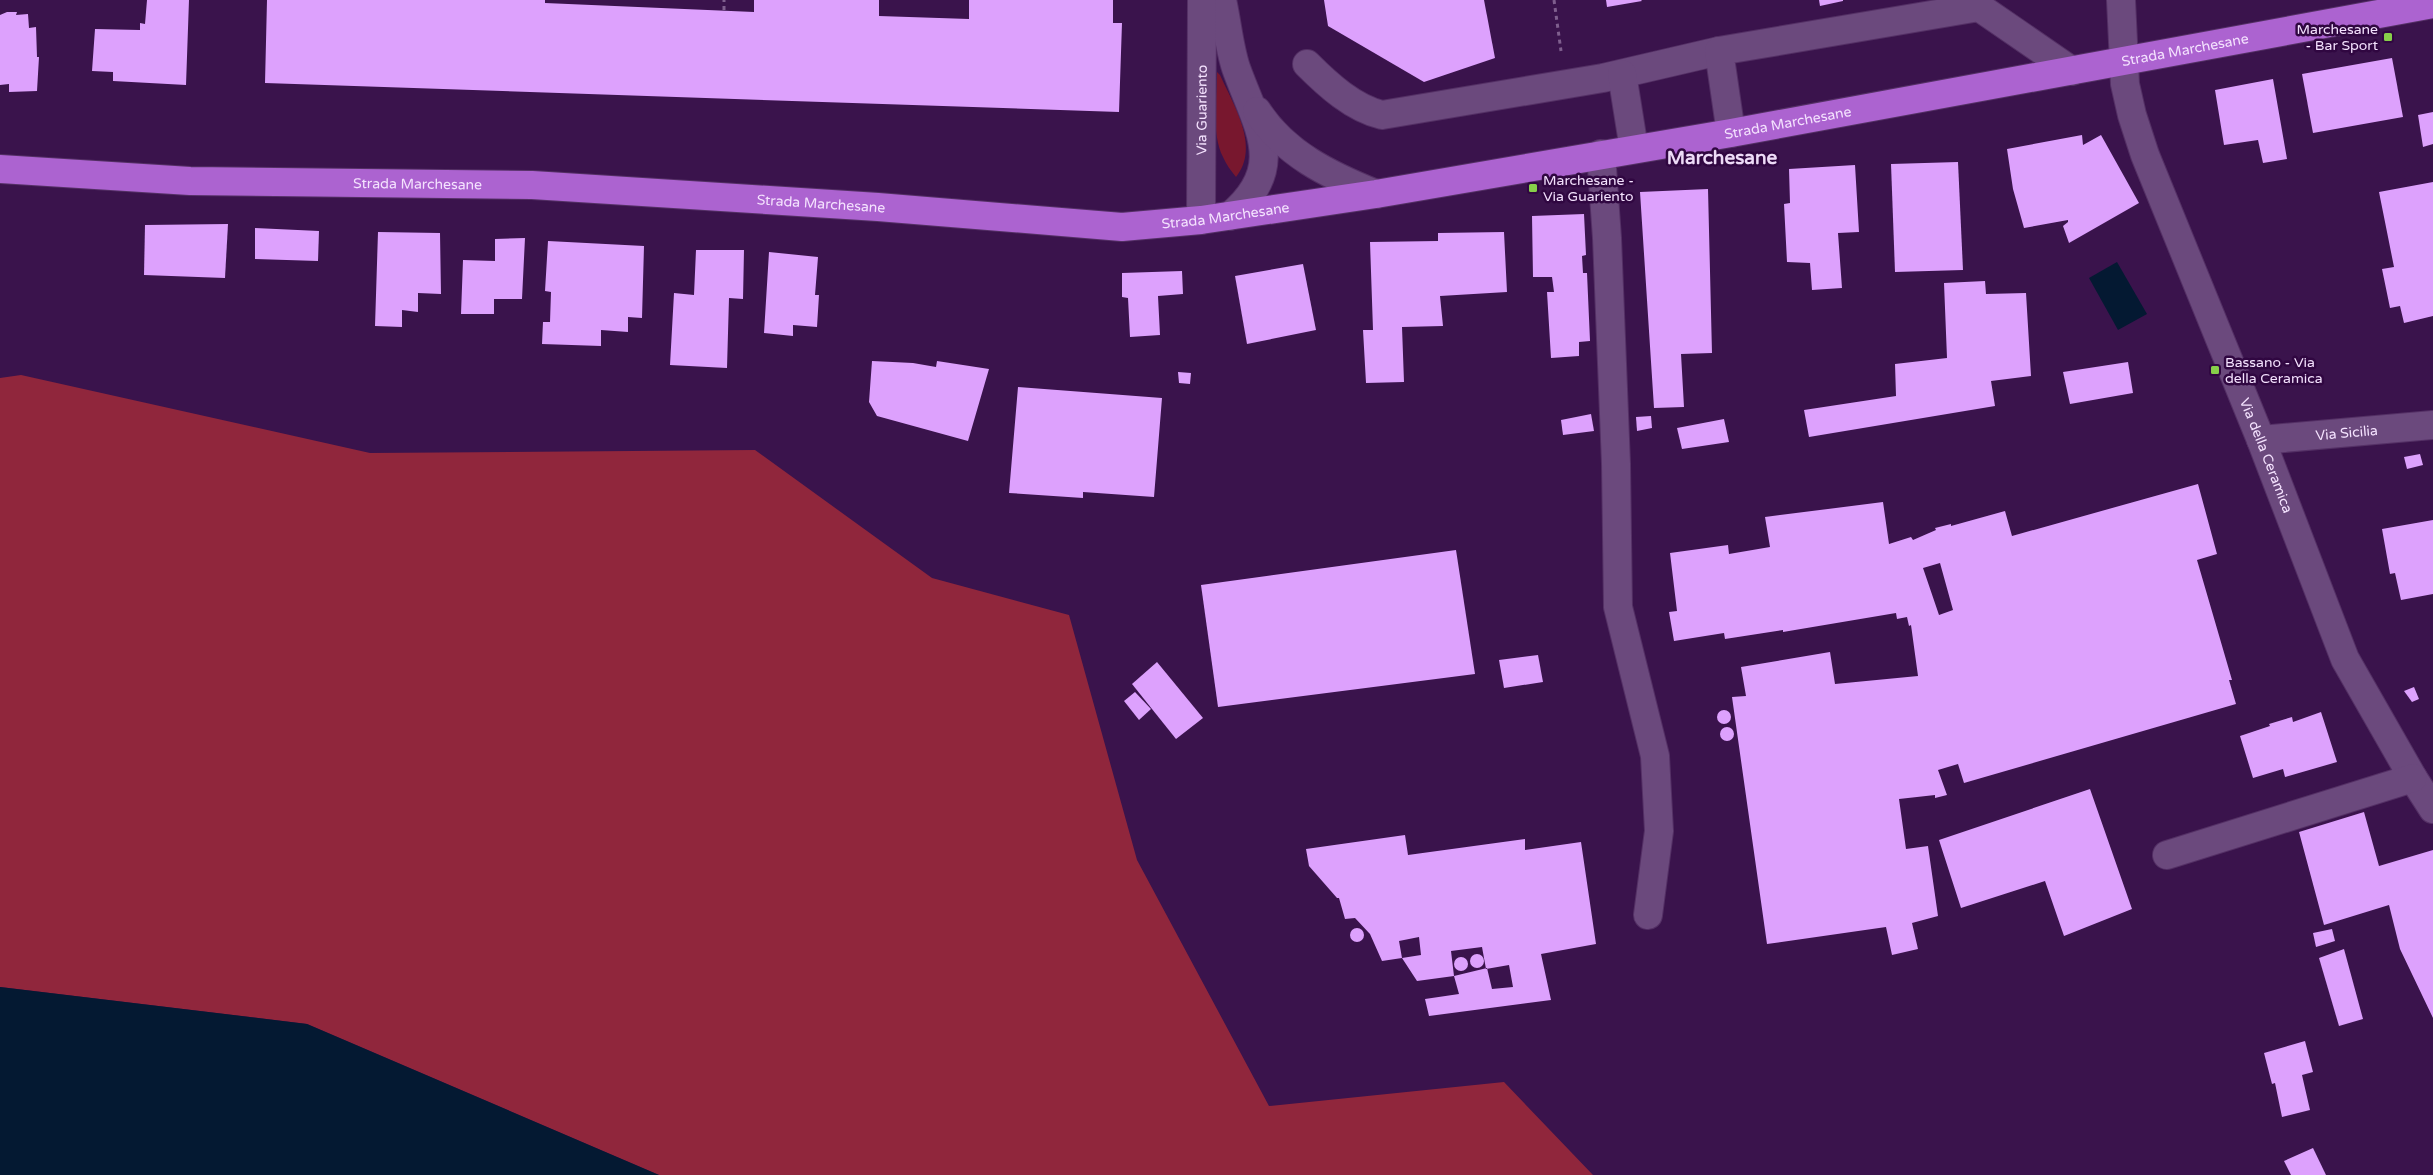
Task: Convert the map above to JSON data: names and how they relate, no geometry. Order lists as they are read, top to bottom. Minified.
{"streets":{"main road":["Strada Marchesane"],"street":["Via Guariento","Via Sicilia","Via della Ceramica"]},"crossings":[["Strada Marchesane","Via Guariento"],["Strada Marchesane","Via della Ceramica"],["Via Sicilia","Via della Ceramica"]],"districts":["Marchesane"],"places":{"transit":["Marchesane - Bar Sport","Marchesane - Via Guariento","Bassano - Via della Ceramica"]}}
